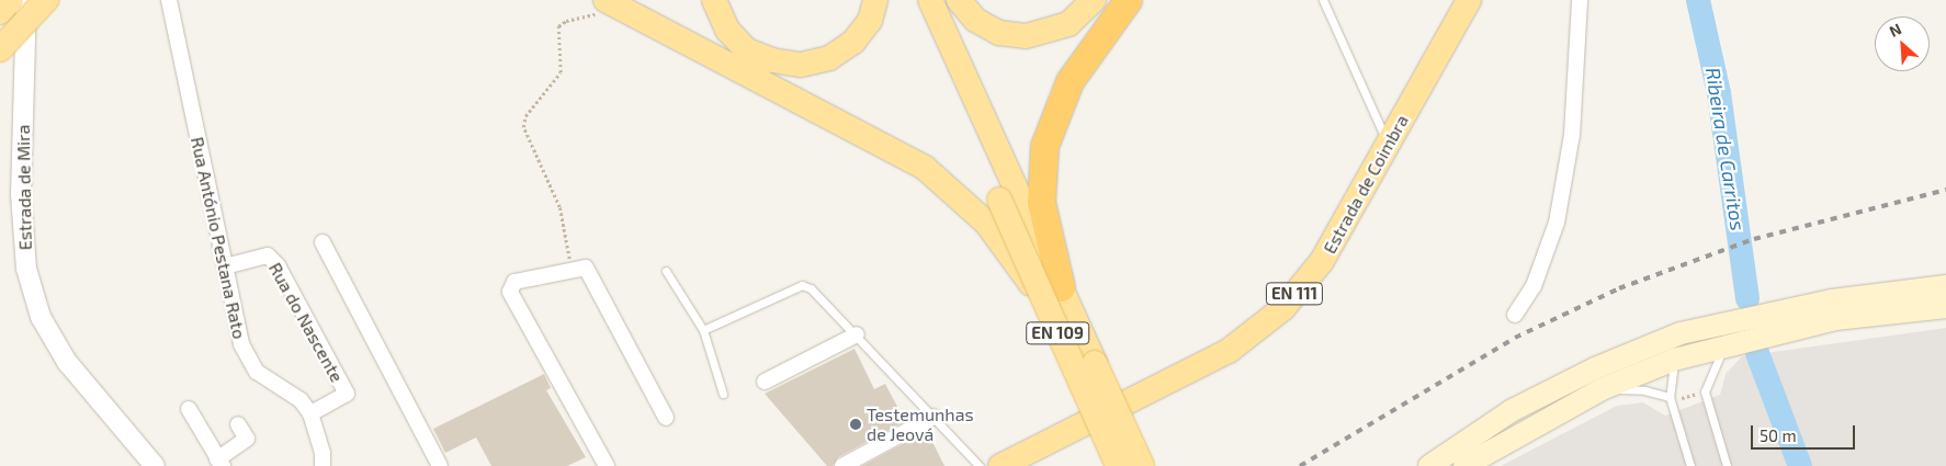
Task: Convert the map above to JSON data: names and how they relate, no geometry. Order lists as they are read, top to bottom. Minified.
{"streets":{"main road":["Estrada de Coimbra","EN 111","EN 109"],"street":["Estrada de Mira","Rua António Pestana Rato","Rua do Nascente"]},"crossings":[["Rua António Pestana Rato","Rua do Nascente"]],"water":["Ribeira de Carritos"],"places":["Testemunhas de Jeová"],"scale_bar":"50 m","north":"top left"}
